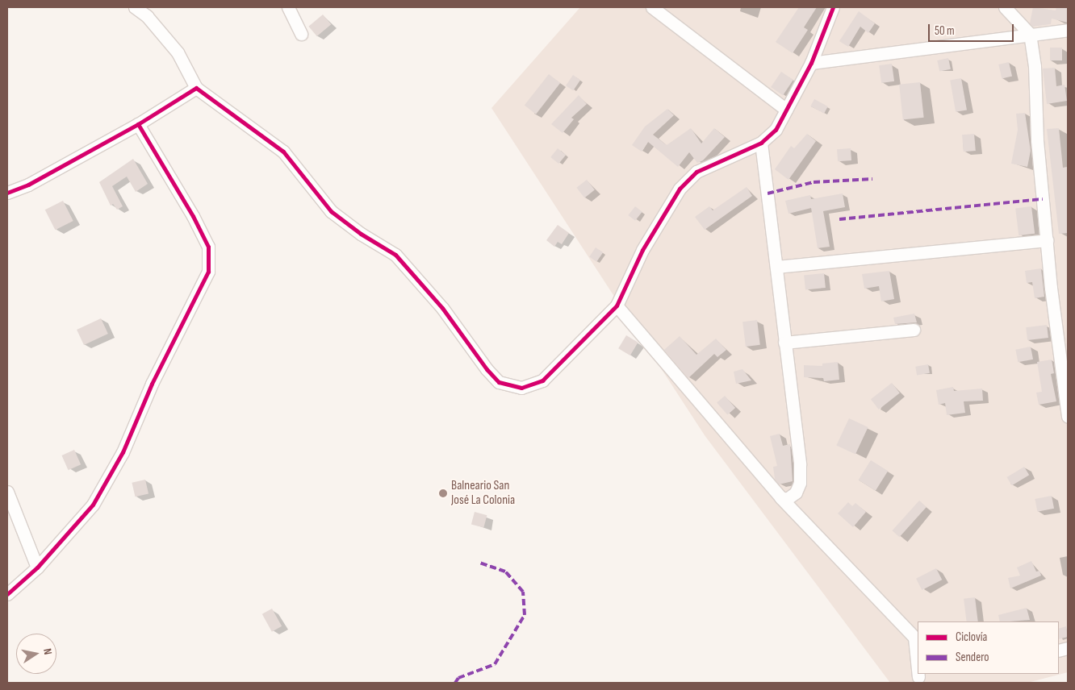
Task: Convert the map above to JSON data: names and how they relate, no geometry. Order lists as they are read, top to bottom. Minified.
{"places":["Balneario San José La Colonia"],"legend":["Ciclovía","Sendero"],"scale_bar":"50 m","north":"right"}
